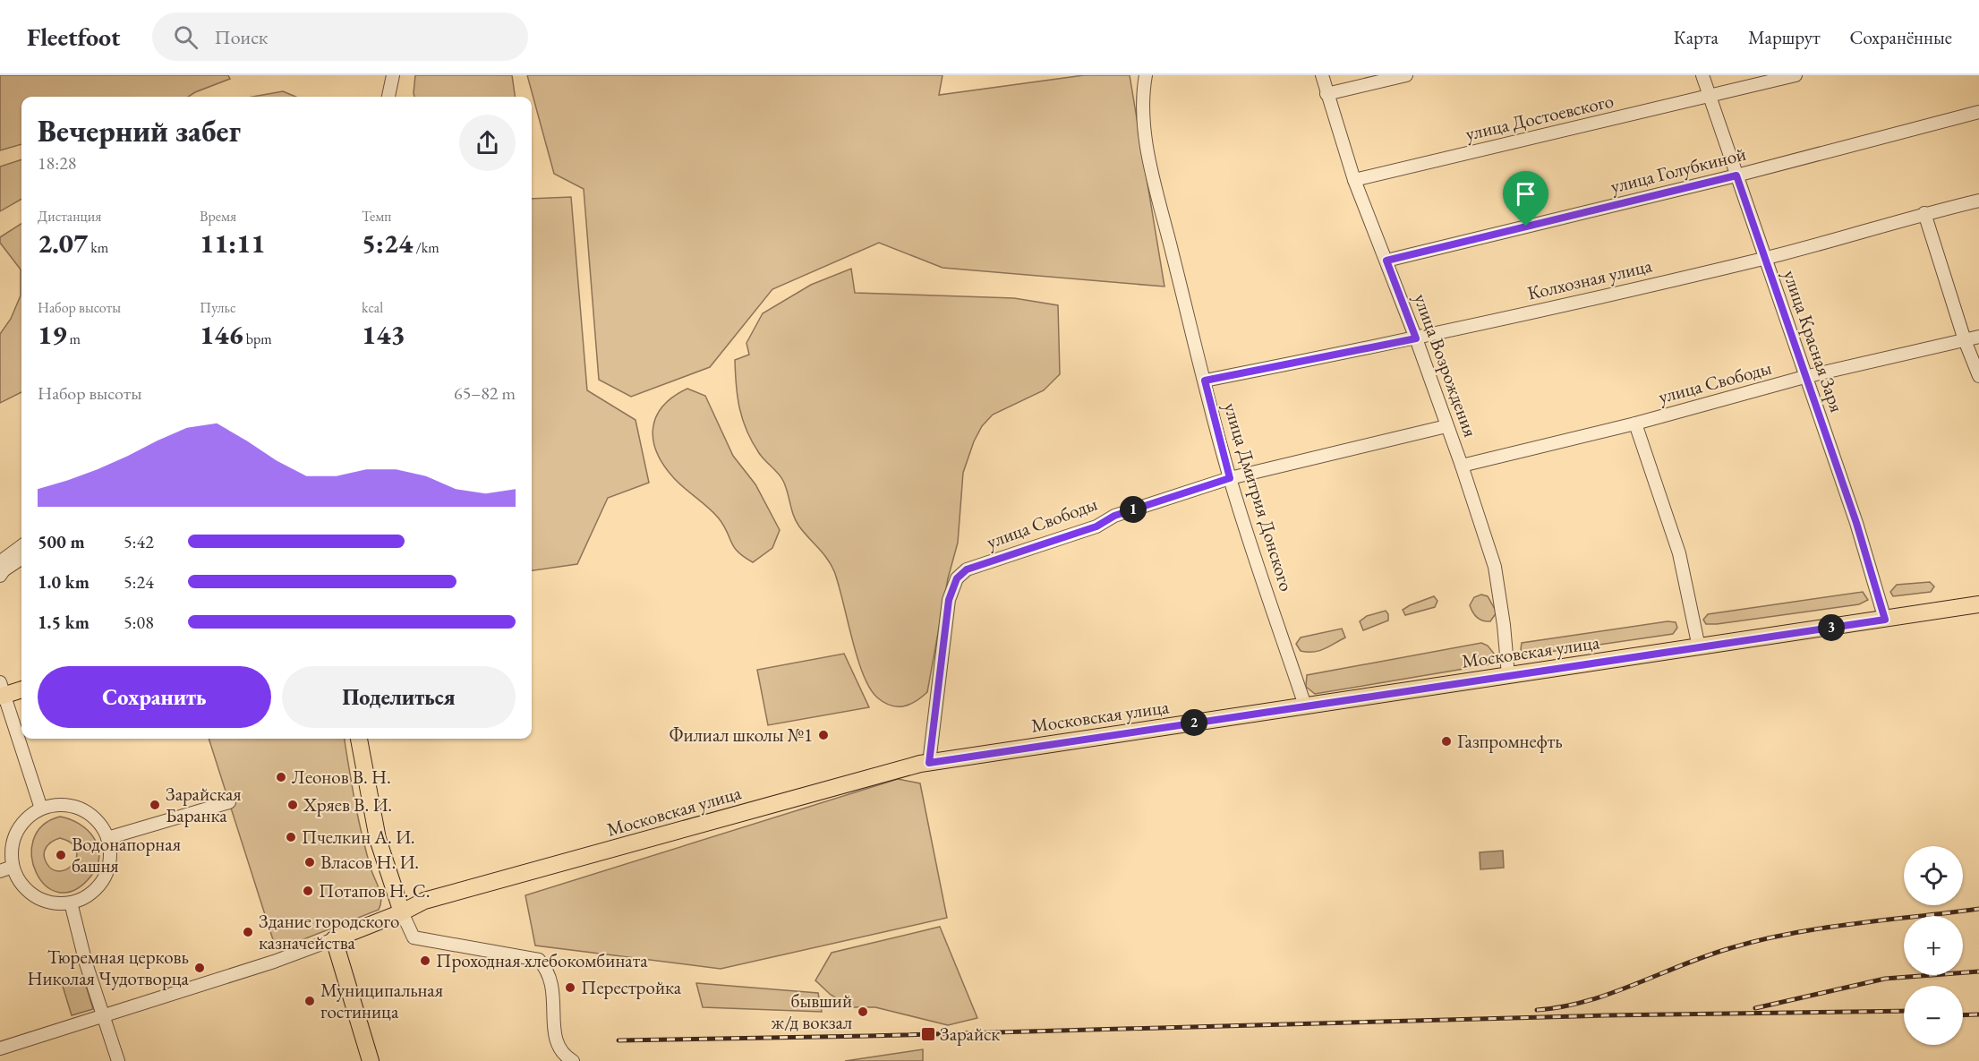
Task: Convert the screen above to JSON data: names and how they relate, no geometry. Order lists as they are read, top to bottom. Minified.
{"streets":{"main road":["Московская улица"],"street":["улица Достоевского","улица Голубкиной","Колхозная улица","улица Красная Заря","улица Возрождения","улица Свободы","улица Дмитрия Донского"]},"crossings":[["улица Достоевского","улица Красная Заря"],["улица Достоевского","улица Возрождения"],["улица Голубкиной","улица Красная Заря"],["улица Голубкиной","улица Возрождения"],["Колхозная улица","улица Красная Заря"],["Колхозная улица","улица Возрождения"],["Колхозная улица","улица Дмитрия Донского"],["улица Красная Заря","улица Свободы"],["улица Красная Заря","Московская улица"],["улица Возрождения","улица Свободы"],["улица Возрождения","Московская улица"],["улица Свободы","улица Дмитрия Донского"],["улица Свободы","Московская улица"],["улица Дмитрия Донского","Московская улица"]],"places":{"other":["Филиал школы №1","Газпромнефть","Леонов В. Н.","Зарайская Баранка","Хряев В. И.","Пчелкин А. И.","Водонапорная башня","Власов Н. И.","Потапов Н. С.","Здание городского казначейства","Проходная хлебокомбината","Тюремная церковь Николая Чудотворца","Перестройка","Муниципальная гостиница","бывший ж/д вокзал"],"transit":["Зарайск"]},"page":{"header":"Fleetfoot","search":"Поиск","nav":["Карта","Маршрут","Сохранённые"],"heading":["Вечерний забег","18:28"],"stats":[["Дистанция","2.07 km"],["Время","11:11"],["Темп","5:24 /km"],["Набор высоты","19 m"],["Пульс","146 bpm"],["kcal","143"]],"chart":["Набор высоты","65–82 m"],"pins":["1","3","2"],"list":[{"name":"500 m","note":"5:42"},{"name":"1.0 km","note":"5:24"},{"name":"1.5 km","note":"5:08"}],"buttons":["Сохранить","Поделиться"],"map_buttons":["+","−"]}}
